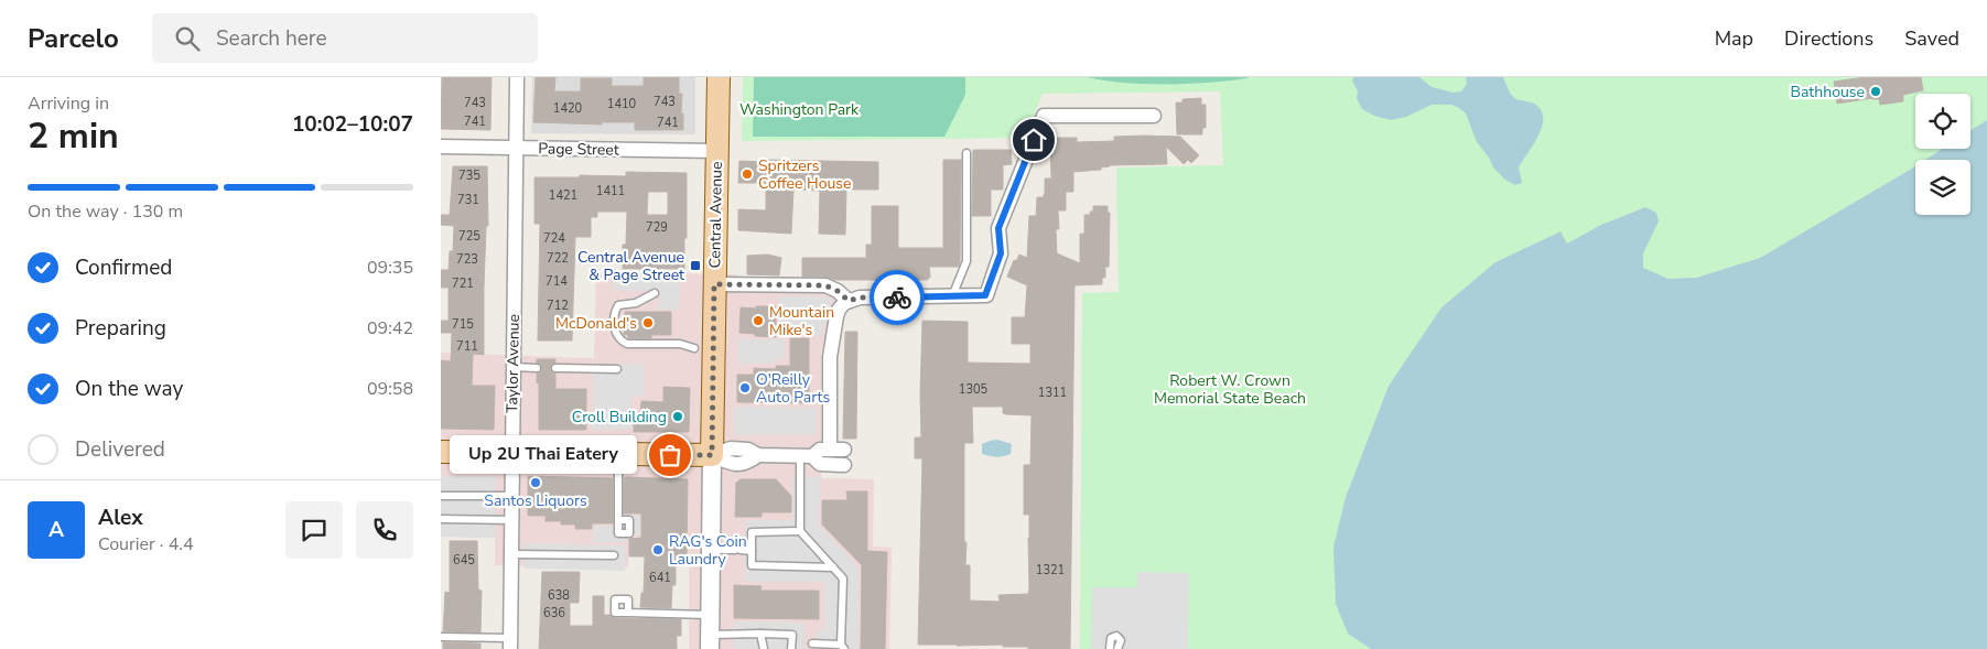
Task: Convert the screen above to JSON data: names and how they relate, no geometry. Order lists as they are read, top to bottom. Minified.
{"streets":{"main road":["Central Avenue"],"street":["Page Street","Taylor Avenue"]},"crossings":[["Page Street","Central Avenue"],["Page Street","Taylor Avenue"]],"parks":["Washington Park","Robert W. Crown Memorial State Beach"],"places":{"other":["Bathhouse","Spritzers Coffee House","Mountain Mike's","McDonald's","O'Reilly Auto Parts","Croll Building","Up 2U Thai Eatery","Santos Liquors","RAG's Coin Laundry"],"transit":["Central Avenue & Page Street"]},"house_numbers":["743","743","1410","1420","741","741","735","1411","1421","731","729","725","724","722","723","714","721","712","715","711","1305","1311","645","1321","641","638","636"],"page":{"header":"Parcelo","search":"Search here","nav":["Map","Directions","Saved"],"heading":["2 min","Arriving in","10:02–10:07"],"panel":["Alex","Courier · 4.4"],"bar":"On the way · 130 m","list":[["Confirmed","09:35"],["Preparing","09:42"],["On the way","09:58"],"Delivered"],"bubble":"Up 2U Thai Eatery","round":"A"}}
